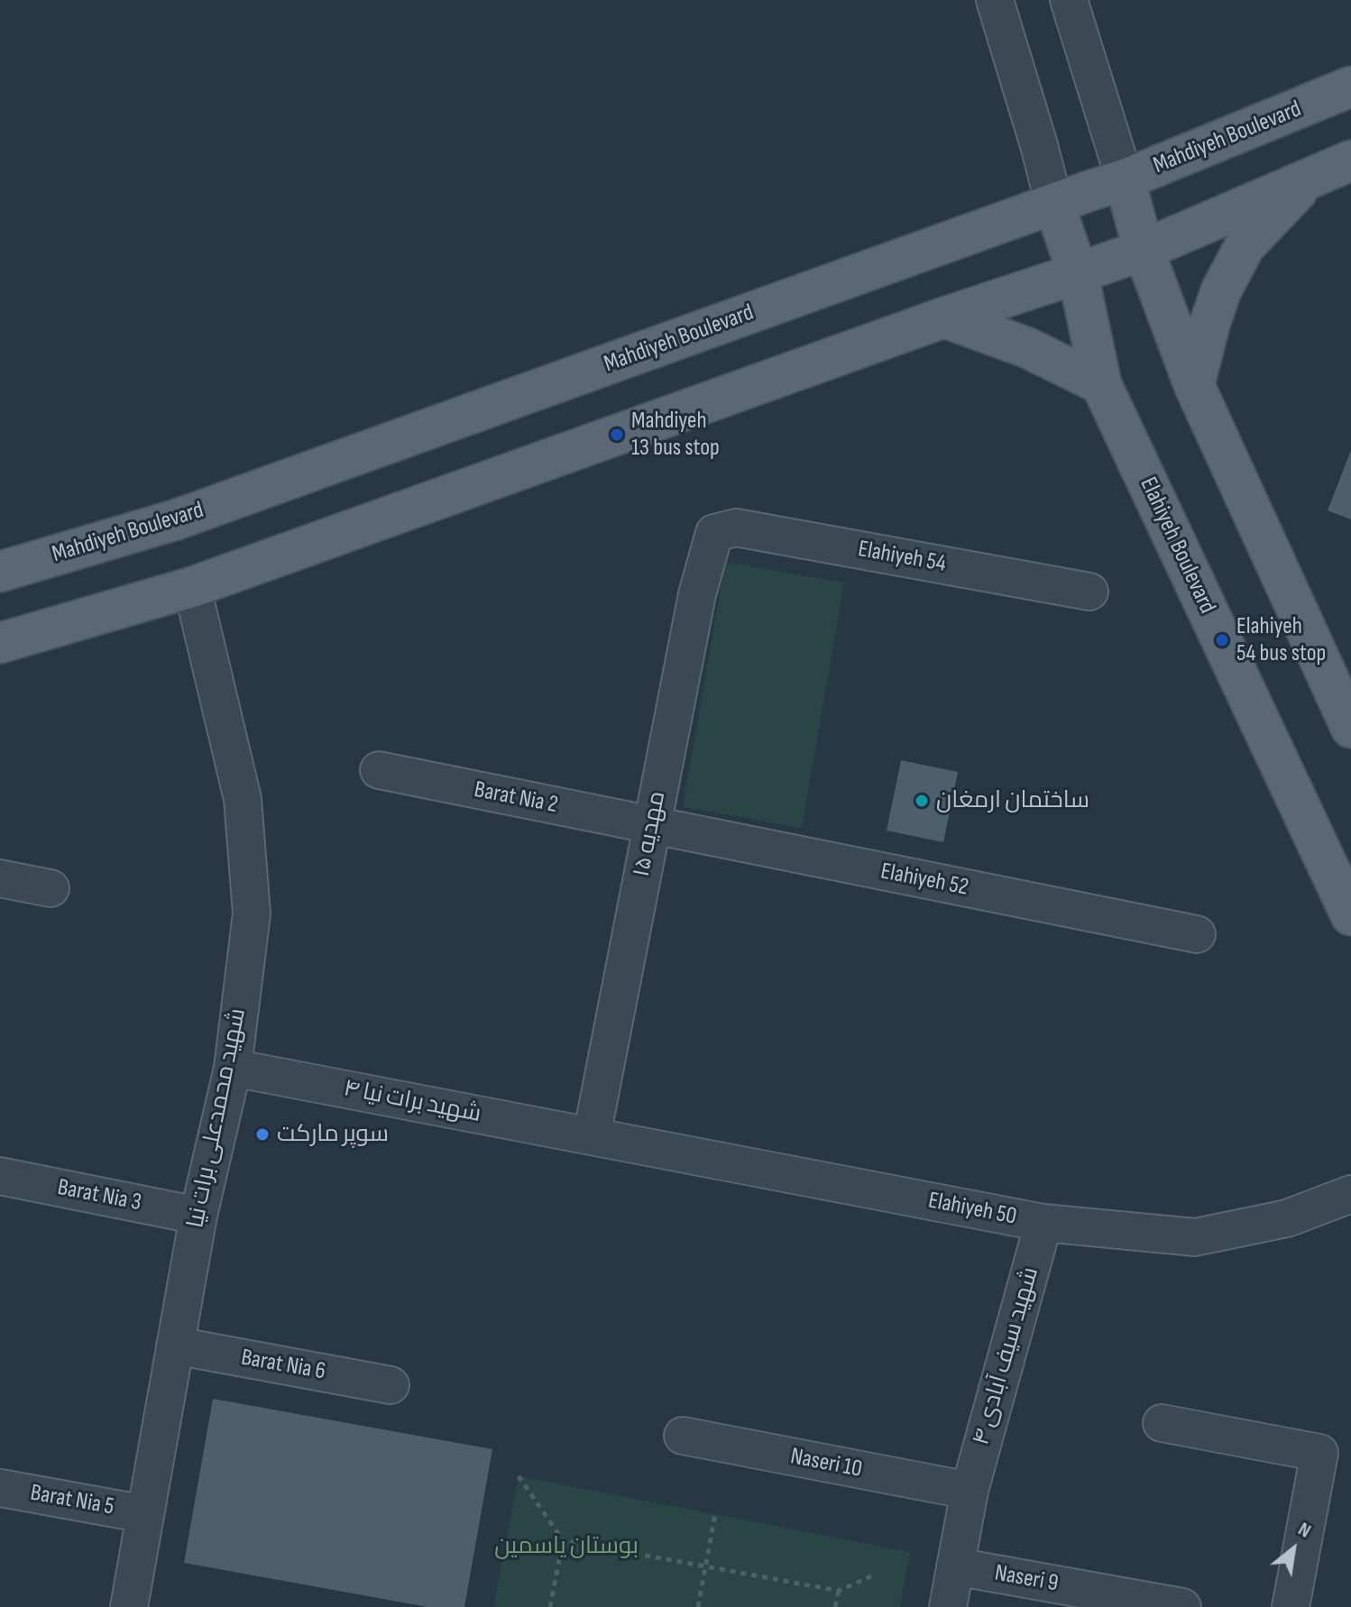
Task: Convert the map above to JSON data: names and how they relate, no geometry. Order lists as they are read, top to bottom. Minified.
{"streets":{"main road":["Mahdiyeh Boulevard","Elahiyeh Boulevard"],"street":["Elahiyeh 54","Barat Nia 2","مهدیه ۱۵","Elahiyeh 52","شهید برات نیا ۴","شهید محمدعلی برات نیا","Barat Nia 3","Elahiyeh 50","شهید سیف آبادی ۴","Barat Nia 6","Naseri 10","Barat Nia 5","Naseri 9"]},"crossings":[["Mahdiyeh Boulevard","Elahiyeh Boulevard"],["Elahiyeh 54","مهدیه ۱۵"],["Barat Nia 2","مهدیه ۱۵"],["Barat Nia 2","Elahiyeh 52"],["مهدیه ۱۵","Elahiyeh 52"],["مهدیه ۱۵","شهید برات نیا ۴"],["مهدیه ۱۵","Elahiyeh 50"],["شهید برات نیا ۴","شهید محمدعلی برات نیا"],["شهید برات نیا ۴","Elahiyeh 50"],["شهید محمدعلی برات نیا","Barat Nia 3"],["شهید محمدعلی برات نیا","Barat Nia 6"],["شهید محمدعلی برات نیا","Barat Nia 5"],["Elahiyeh 50","شهید سیف آبادی ۴"],["شهید سیف آبادی ۴","Naseri 10"],["شهید سیف آبادی ۴","Naseri 9"]],"parks":["بوستان یاسمین"],"places":["Mahdiyeh 13 bus stop","Elahiyeh 54 bus stop","ساختمان ارمغان","سوپر مارکت"],"north":"top right"}
